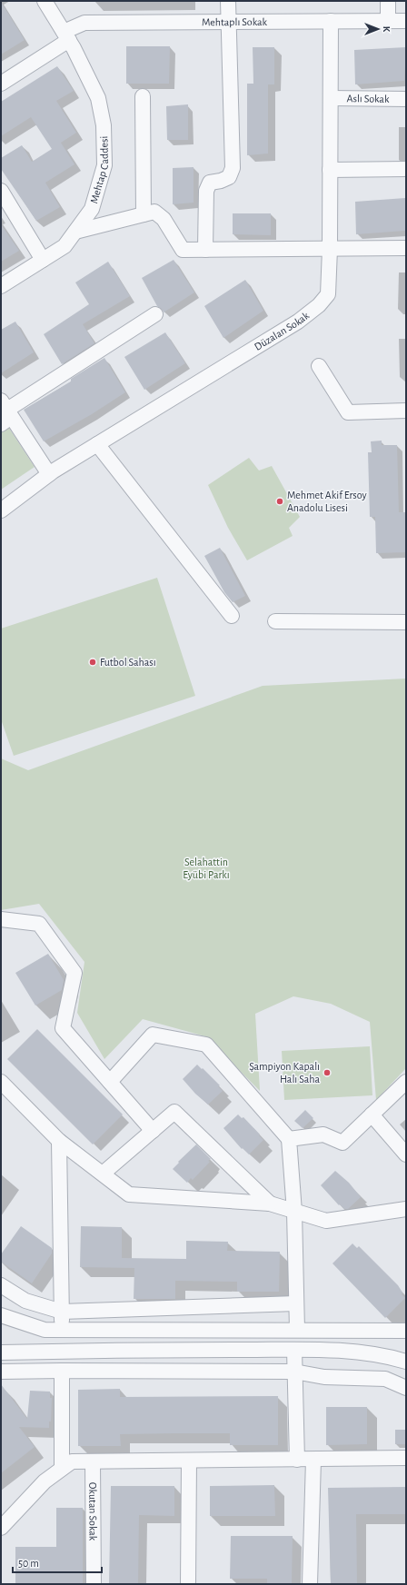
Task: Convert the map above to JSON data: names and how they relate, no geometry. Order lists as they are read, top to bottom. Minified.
{"streets":{"street":["Mehtaplı Sokak","Aslı Sokak","Mehtap Caddesi","Düzalan Sokak","Okutan Sokak"]},"crossings":[["Mehtaplı Sokak","Mehtap Caddesi"],["Mehtaplı Sokak","Düzalan Sokak"],["Aslı Sokak","Düzalan Sokak"]],"parks":["Selahattin Eyübi Parkı"],"places":["Mehmet Akif Ersoy Anadolu Lisesi","Futbol Sahası","Şampiyon Kapalı Halı Saha"],"scale_bar":"50 m","north":"right"}
